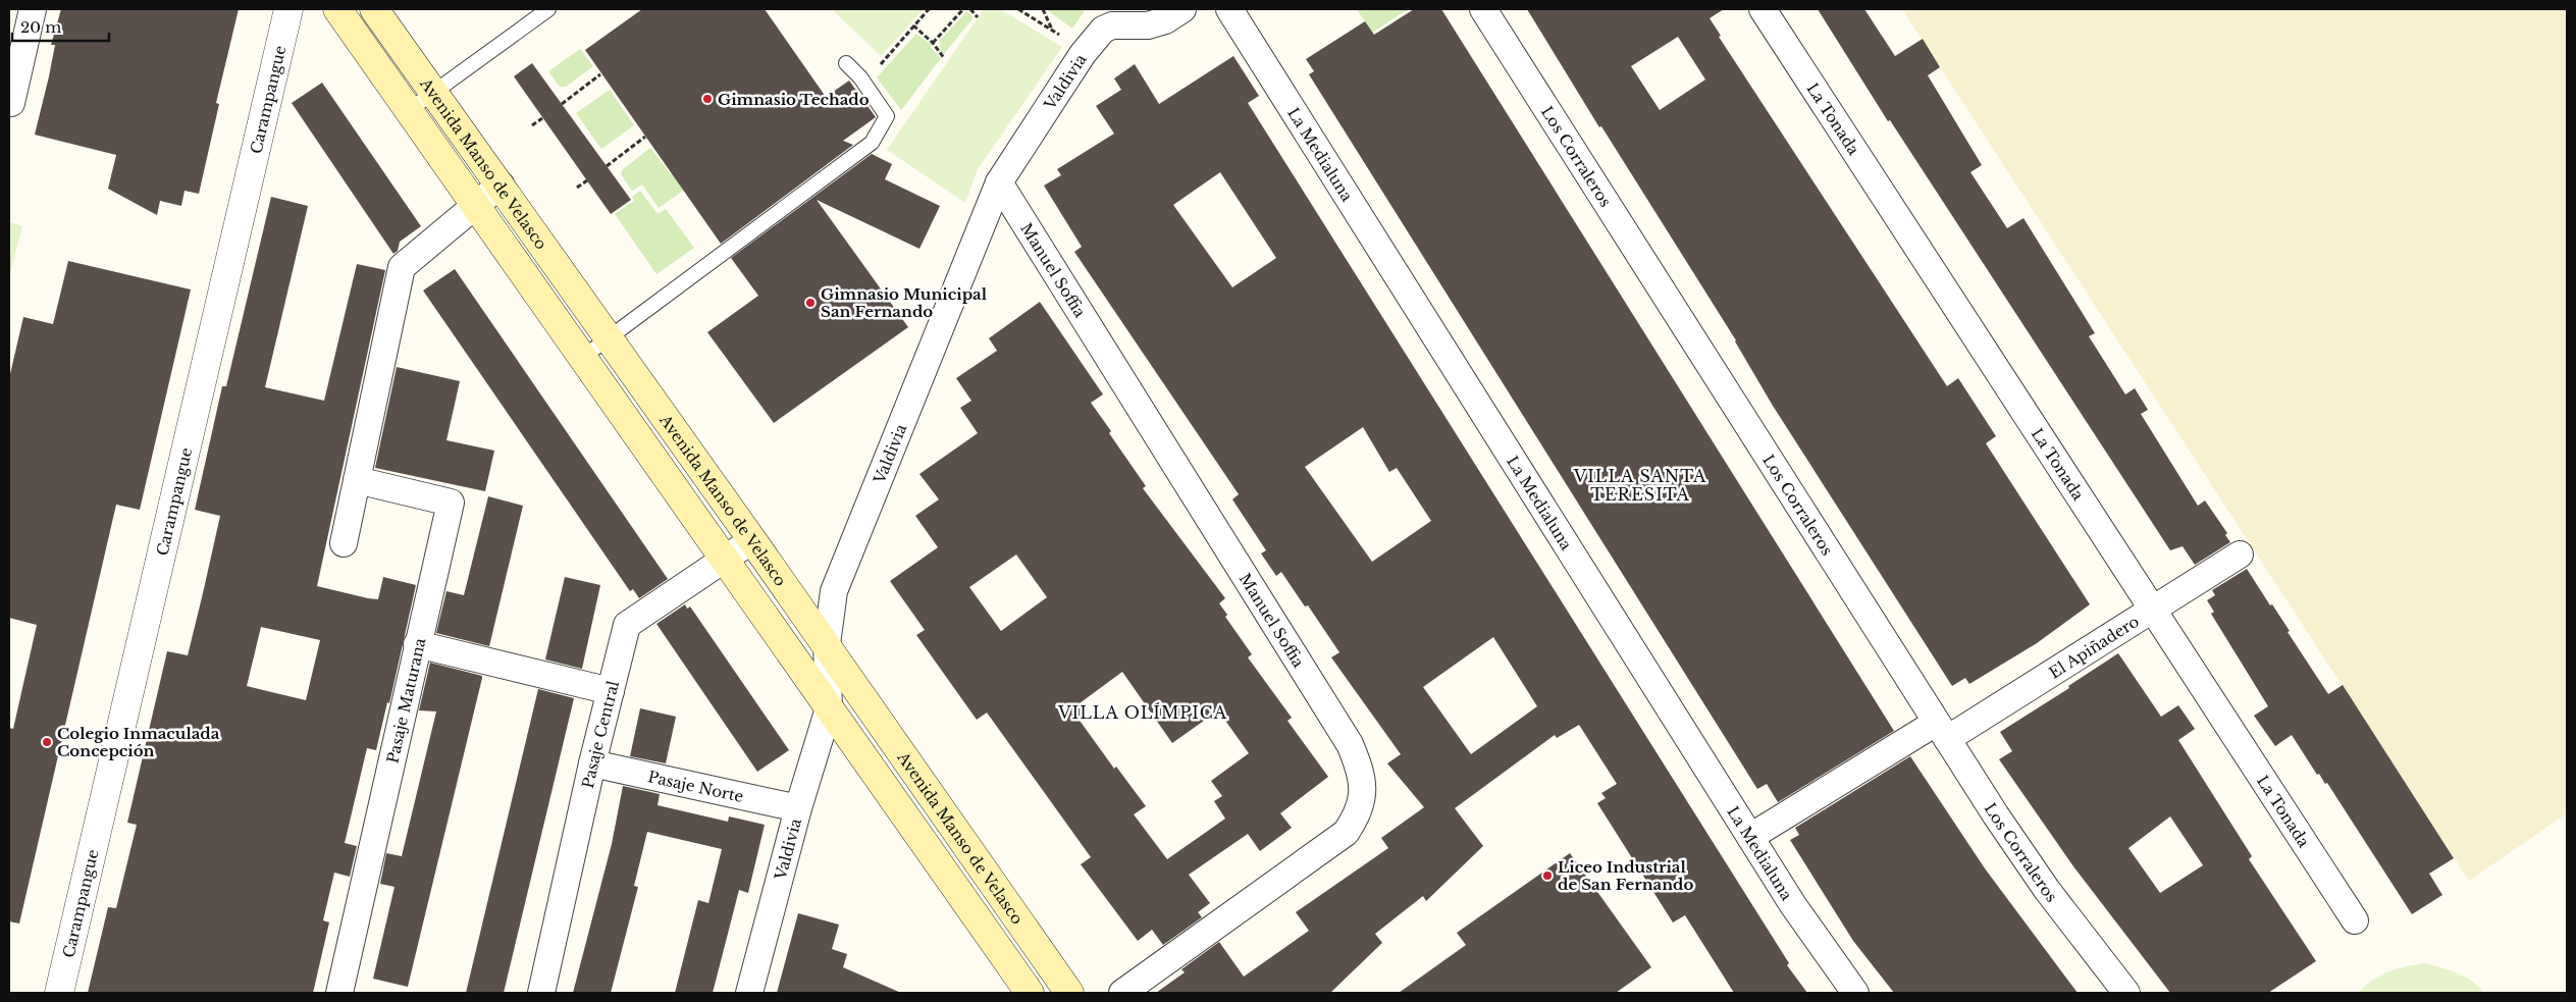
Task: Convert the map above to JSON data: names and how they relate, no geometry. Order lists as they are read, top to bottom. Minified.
{"streets":{"main road":["Avenida Manso de Velasco"],"street":["Valdivia","Carampangue","La Tonada","La Medialuna","Los Corraleros","Manuel Soffia","El Apiñadero","Pasaje Maturana","Pasaje Central","Pasaje Norte"]},"crossings":[["Valdivia","Avenida Manso de Velasco"],["Valdivia","Manuel Soffia"],["Valdivia","Pasaje Norte"],["La Tonada","El Apiñadero"],["La Medialuna","El Apiñadero"],["Los Corraleros","El Apiñadero"],["Avenida Manso de Velasco","Pasaje Central"],["Pasaje Central","Pasaje Norte"]],"districts":["VILLA SANTA TERESITA","VILLA OLÍMPICA"],"places":["Gimnasio Techado","Gimnasio Municipal San Fernando","Colegio Inmaculada Concepción","Liceo Industrial de San Fernando"],"scale_bar":"20 m"}
